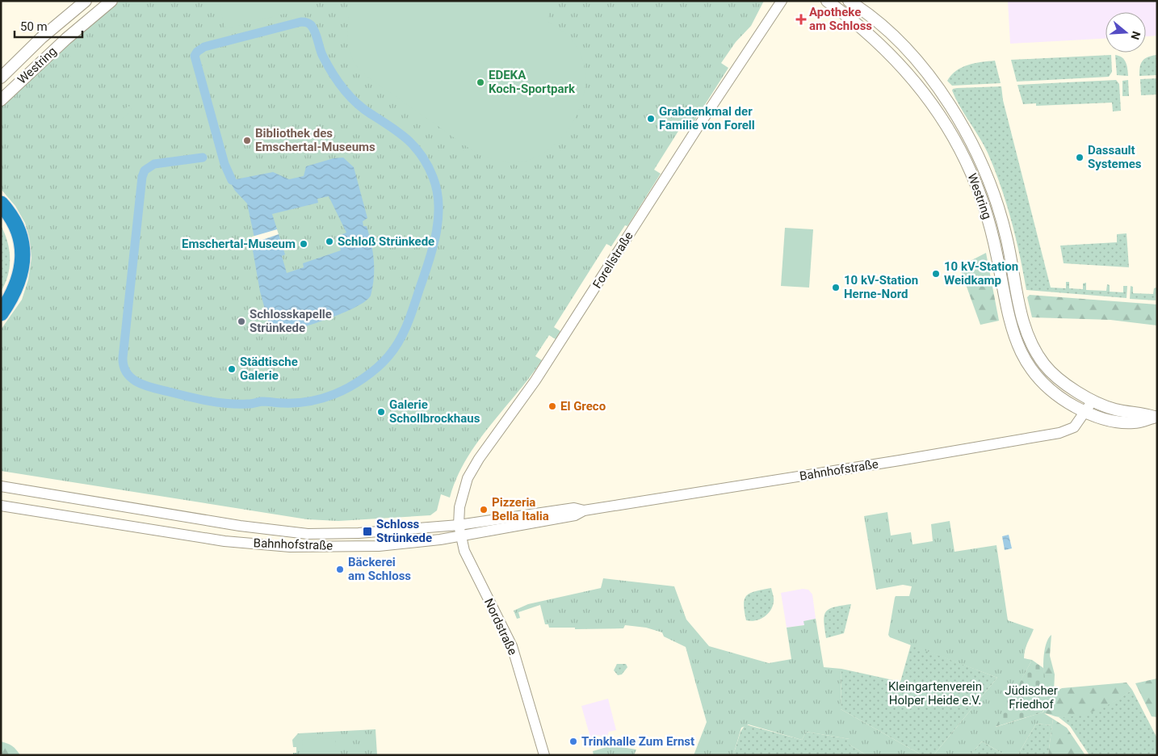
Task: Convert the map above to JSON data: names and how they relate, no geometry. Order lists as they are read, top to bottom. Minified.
{"streets":{"main road":["Westring"],"street":["Forellstraße","Bahnhofstraße","Nordstraße"]},"crossings":[["Westring","Bahnhofstraße"],["Forellstraße","Bahnhofstraße"],["Forellstraße","Nordstraße"],["Bahnhofstraße","Nordstraße"]],"parks":["Kleingartenverein Holper Heide e.V.","Jüdischer Friedhof"],"places":{"health":["Apotheke am Schloss"],"other":["EDEKA Koch-Sportpark","Grabdenkmal der Familie von Forell","Bibliothek des Emschertal-Museums","Dassault Systemes","Schloß Strünkede","Emschertal-Museum","10 kV-Station Weidkamp","10 kV-Station Herne-Nord","Schlosskapelle Strünkede","Städtische Galerie","El Greco","Galerie Schollbrockhaus","Pizzeria Bella Italia","Bäckerei am Schloss","Trinkhalle Zum Ernst"],"transit":["Schloss Strünkede"]},"scale_bar":"50 m","north":"right"}
